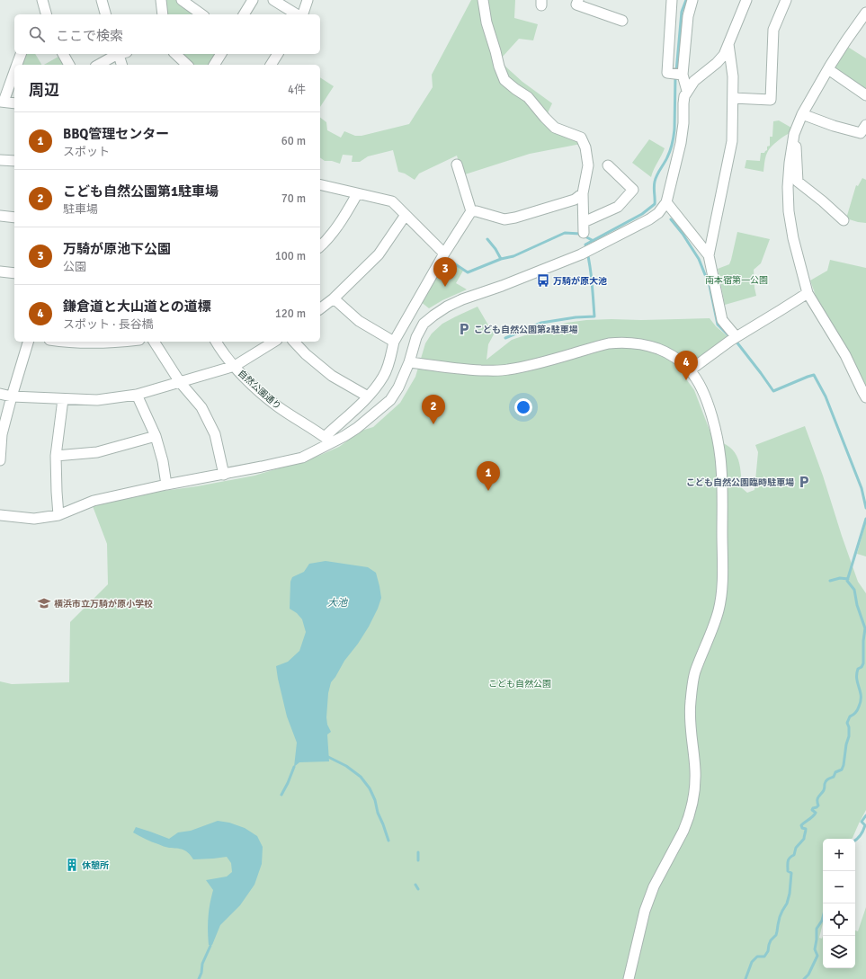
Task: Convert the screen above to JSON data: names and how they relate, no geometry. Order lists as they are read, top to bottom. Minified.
{"streets":{"street":["自然公園通り"]},"water":["大池"],"parks":["南本宿第一公園","こども自然公園"],"places":{"bus stop":["万騎が原大池"],"parking":["こども自然公園第2駐車場","こども自然公園臨時駐車場"],"school or university":["横浜市立万騎が原小学校"],"building":["休憩所"]},"page":{"search":"ここで検索","heading":["周辺","4件"],"list":[{"mark":"1","name":"BBQ管理センター","note":"スポット","value":"60 m"},{"mark":"2","name":"こども自然公園第1駐車場","note":"駐車場","value":"70 m"},{"mark":"3","name":"万騎が原池下公園","note":"公園","value":"100 m"},{"mark":"4","name":"鎌倉道と大山道との道標","note":"スポット · 長谷橋","value":"120 m"}],"pins":["3","4","2","1"],"map_buttons":["+","−"]}}
